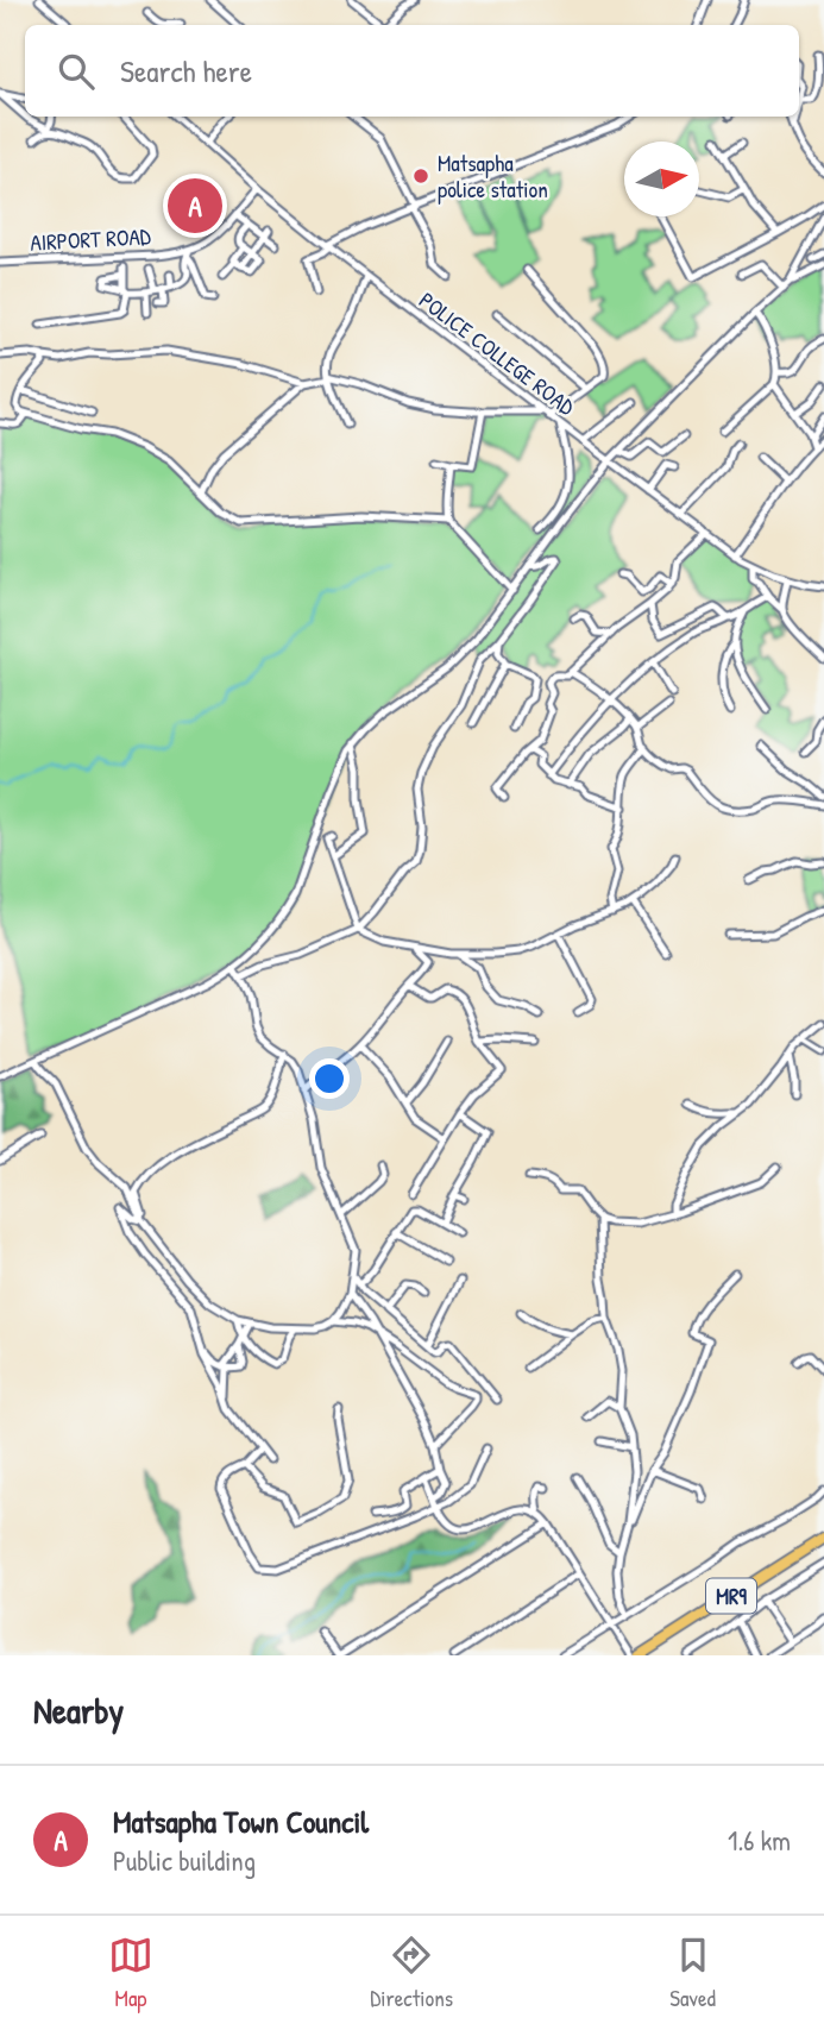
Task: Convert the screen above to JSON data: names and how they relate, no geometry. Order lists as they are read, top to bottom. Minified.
{"streets":{"main road":["MR9"],"street":["AIRPORT ROAD","POLICE COLLEGE ROAD"]},"crossings":[["AIRPORT ROAD","POLICE COLLEGE ROAD"]],"places":["Matsapha police station"],"north":"right","page":{"search":"Search here","pins":"A","heading":"Nearby","list":[{"mark":"A","name":"Matsapha Town Council","note":"Public building","value":"1.6 km"}],"nav":["Map","Directions","Saved"]}}
